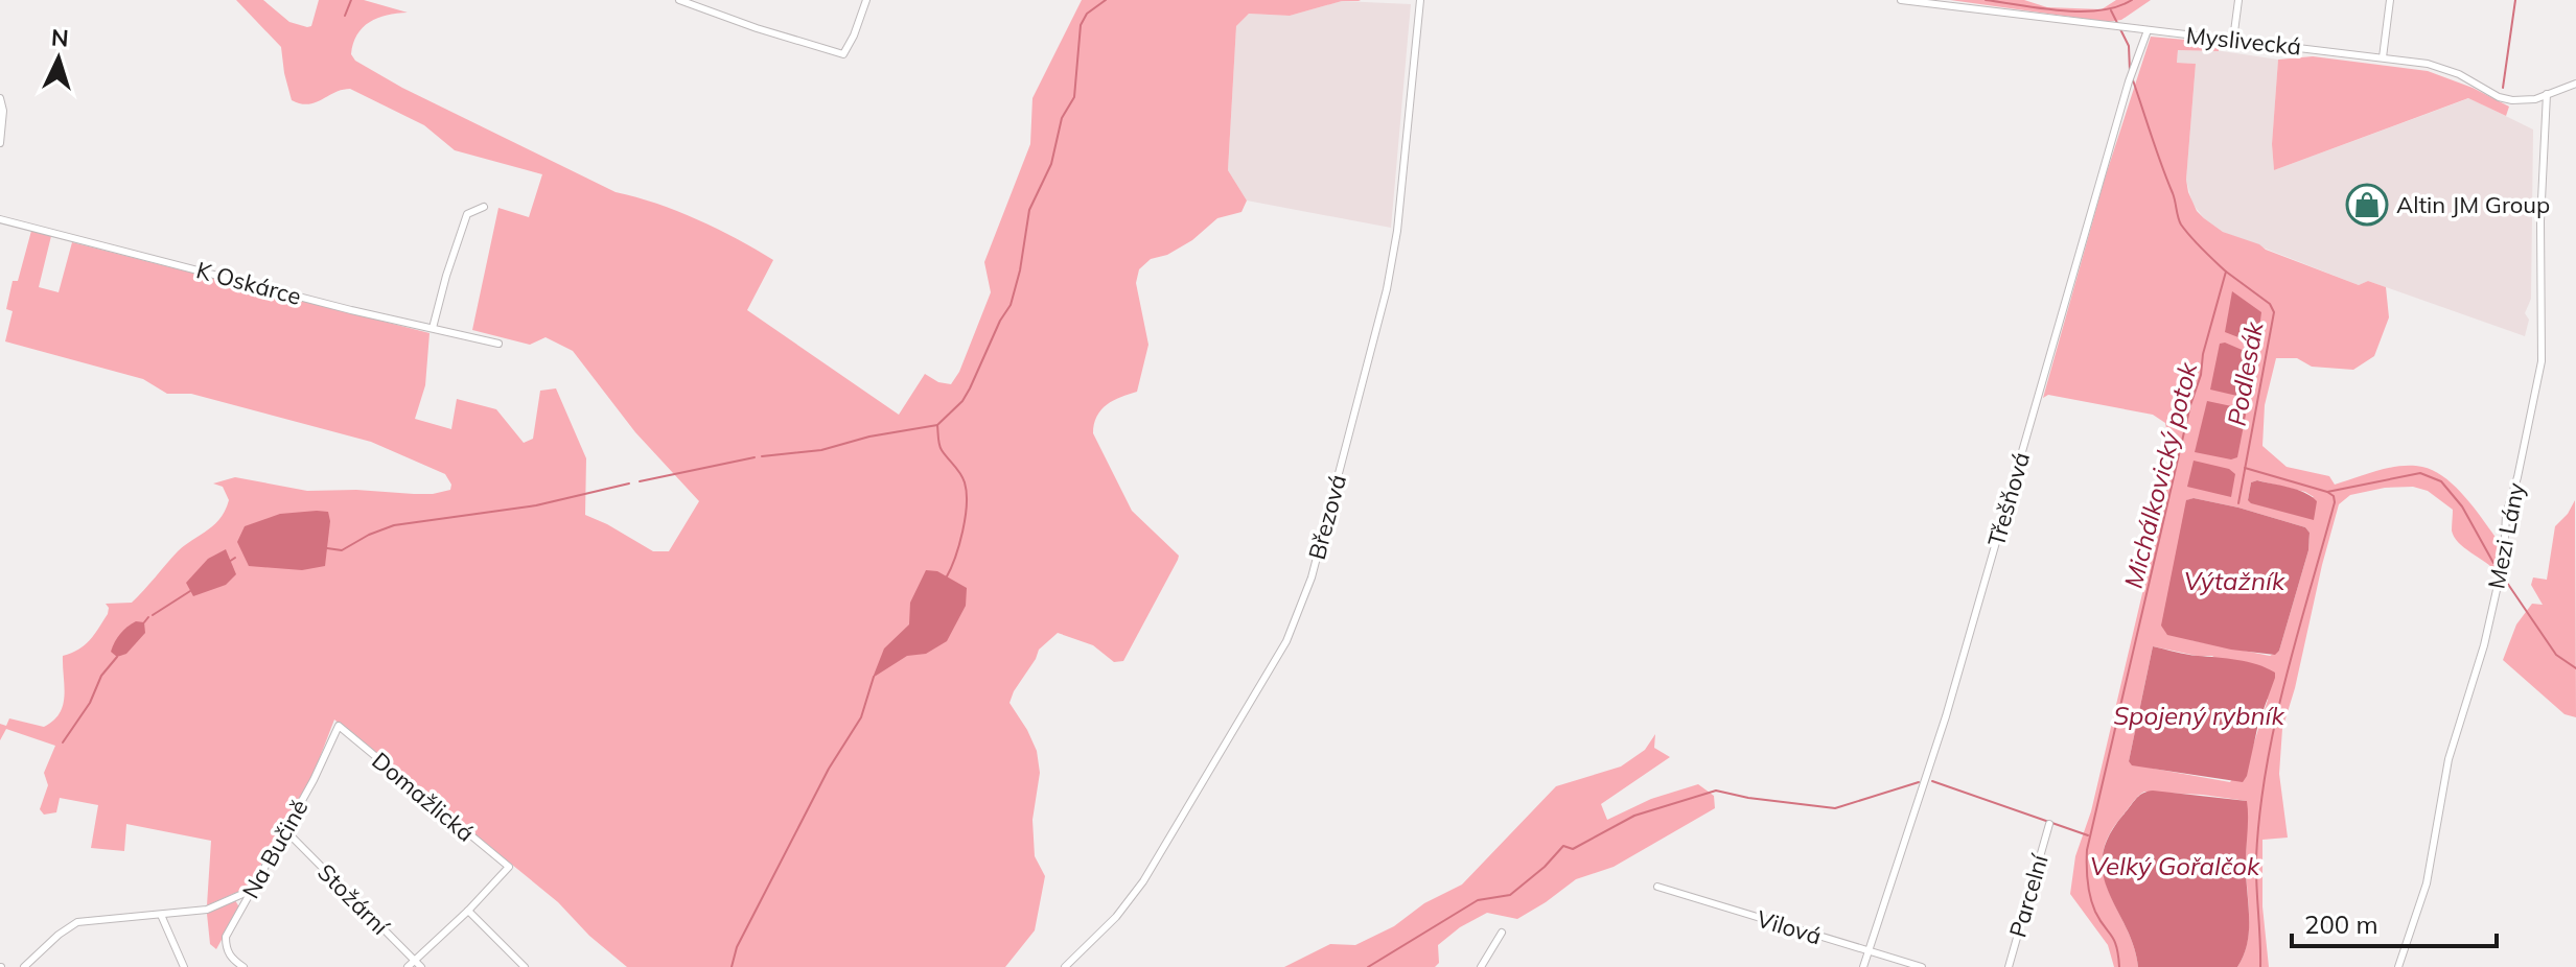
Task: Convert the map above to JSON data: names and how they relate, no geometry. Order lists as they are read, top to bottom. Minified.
{"streets":{"street":["Myslivecká","K Oskárce","Třešňová","Březová","Mezi Lány","Domažlická","Na Bučině","Parcelní","Stožární","Vilová"]},"crossings":[["Myslivecká","Třešňová"],["Myslivecká","Mezi Lány"],["Třešňová","Vilová"],["Domažlická","Na Bučině"],["Na Bučině","Stožární"]],"water":["Podlesák","Michálkovický potok","Výtažník","Spojený rybník","Velký Gořalčok"],"places":{"shop":["Altin JM Group"]},"scale_bar":"200 m","north":"top"}
